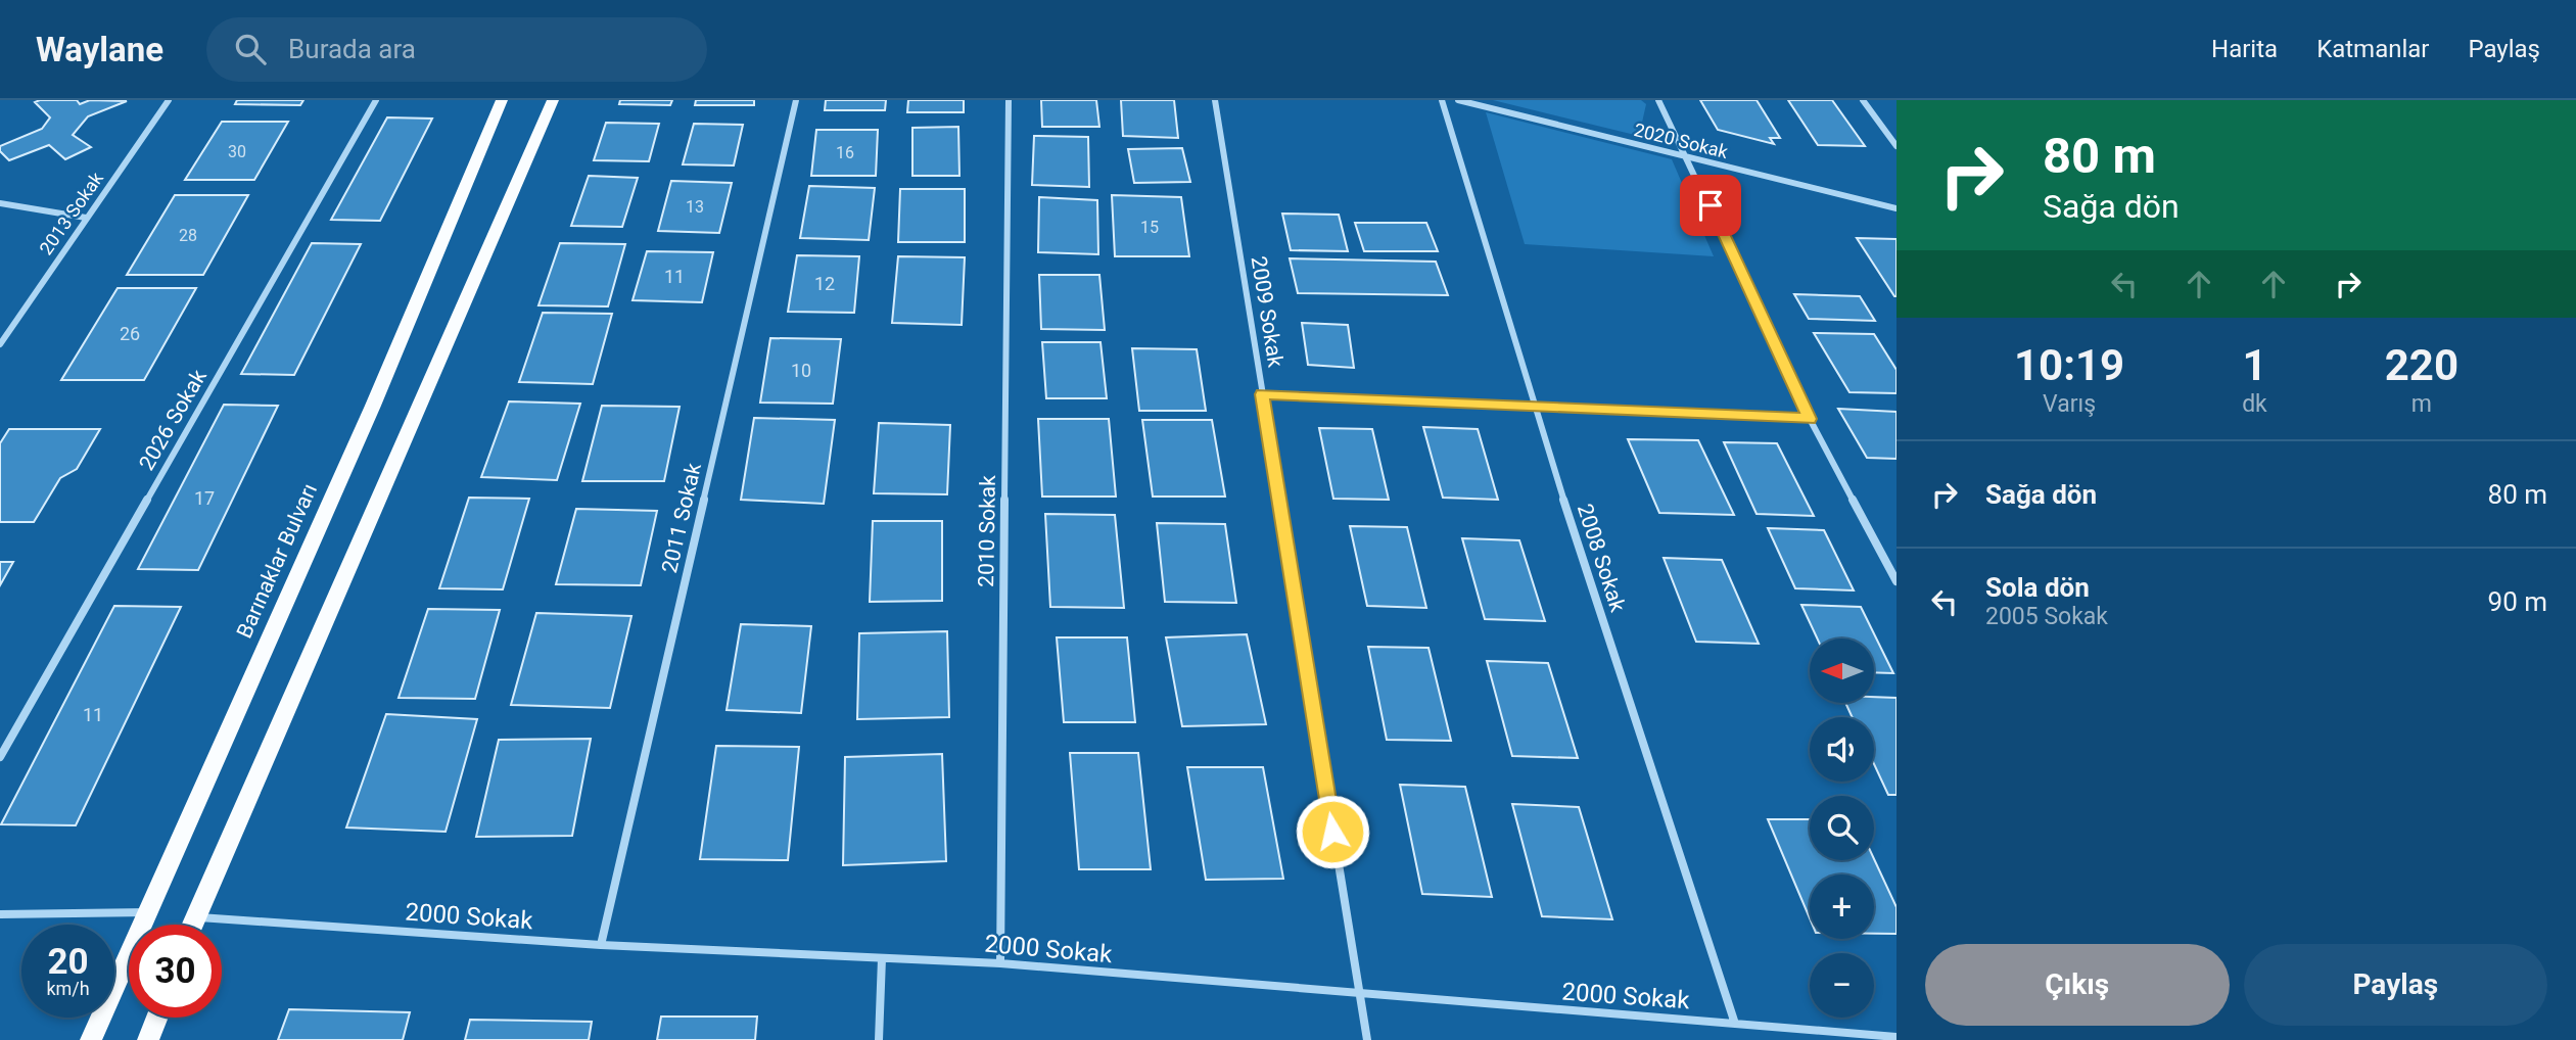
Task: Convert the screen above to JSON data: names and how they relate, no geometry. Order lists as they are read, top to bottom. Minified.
{"streets":{"main road":["Barınaklar Bulvarı"],"street":["2020 Sokak","2013 Sokak","2009 Sokak","2026 Sokak","2011 Sokak","2010 Sokak","2008 Sokak","2000 Sokak"]},"crossings":[["2009 Sokak","2000 Sokak"],["2011 Sokak","2000 Sokak"],["2010 Sokak","2000 Sokak"],["2008 Sokak","2000 Sokak"]],"house_numbers":["30","16","13","15","28","11","12","26","10","17","11"],"north":"left","page":{"header":"Waylane","search":"Burada ara","nav":["Harita","Katmanlar","Paylaş"],"turn":["80 m","Sağa dön"],"eta":["10:19","Varış","1","dk","220","m"],"list":[{"name":"Sağa dön","value":"80 m"},{"name":"Sola dön","note":"2005 Sokak","value":"90 m"}],"map_buttons":["+","−"],"speed":"20 km/h","limit":"30","buttons":["Çıkış","Paylaş"]}}
